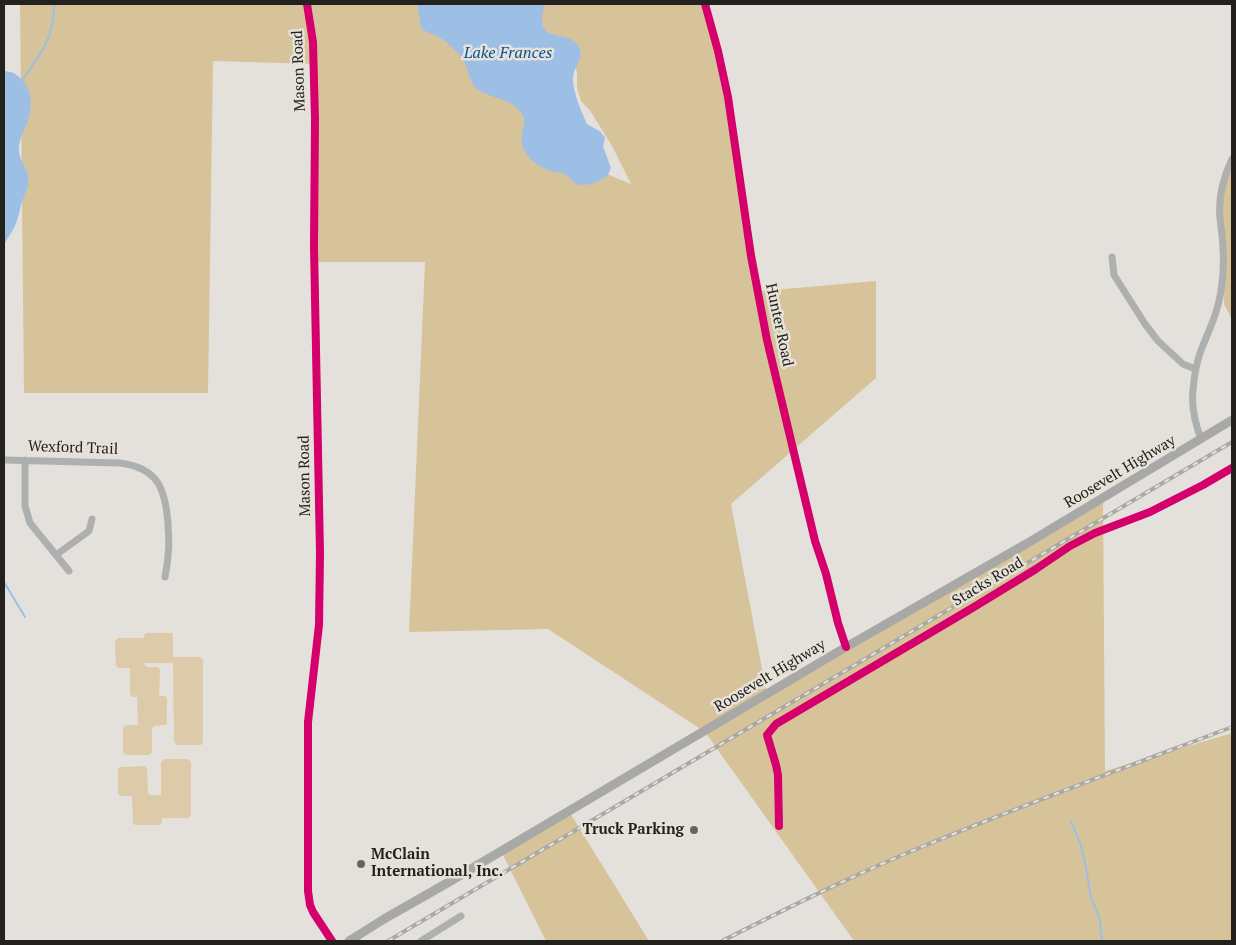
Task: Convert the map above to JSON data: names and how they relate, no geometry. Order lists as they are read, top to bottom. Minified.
{"streets":{"main road":["Roosevelt Highway"],"street":["Mason Road","Hunter Road","Wexford Trail","Stacks Road"]},"crossings":[["Hunter Road","Roosevelt Highway"]],"water":["Lake Frances"],"places":["Truck Parking","McClain International, Inc."]}
